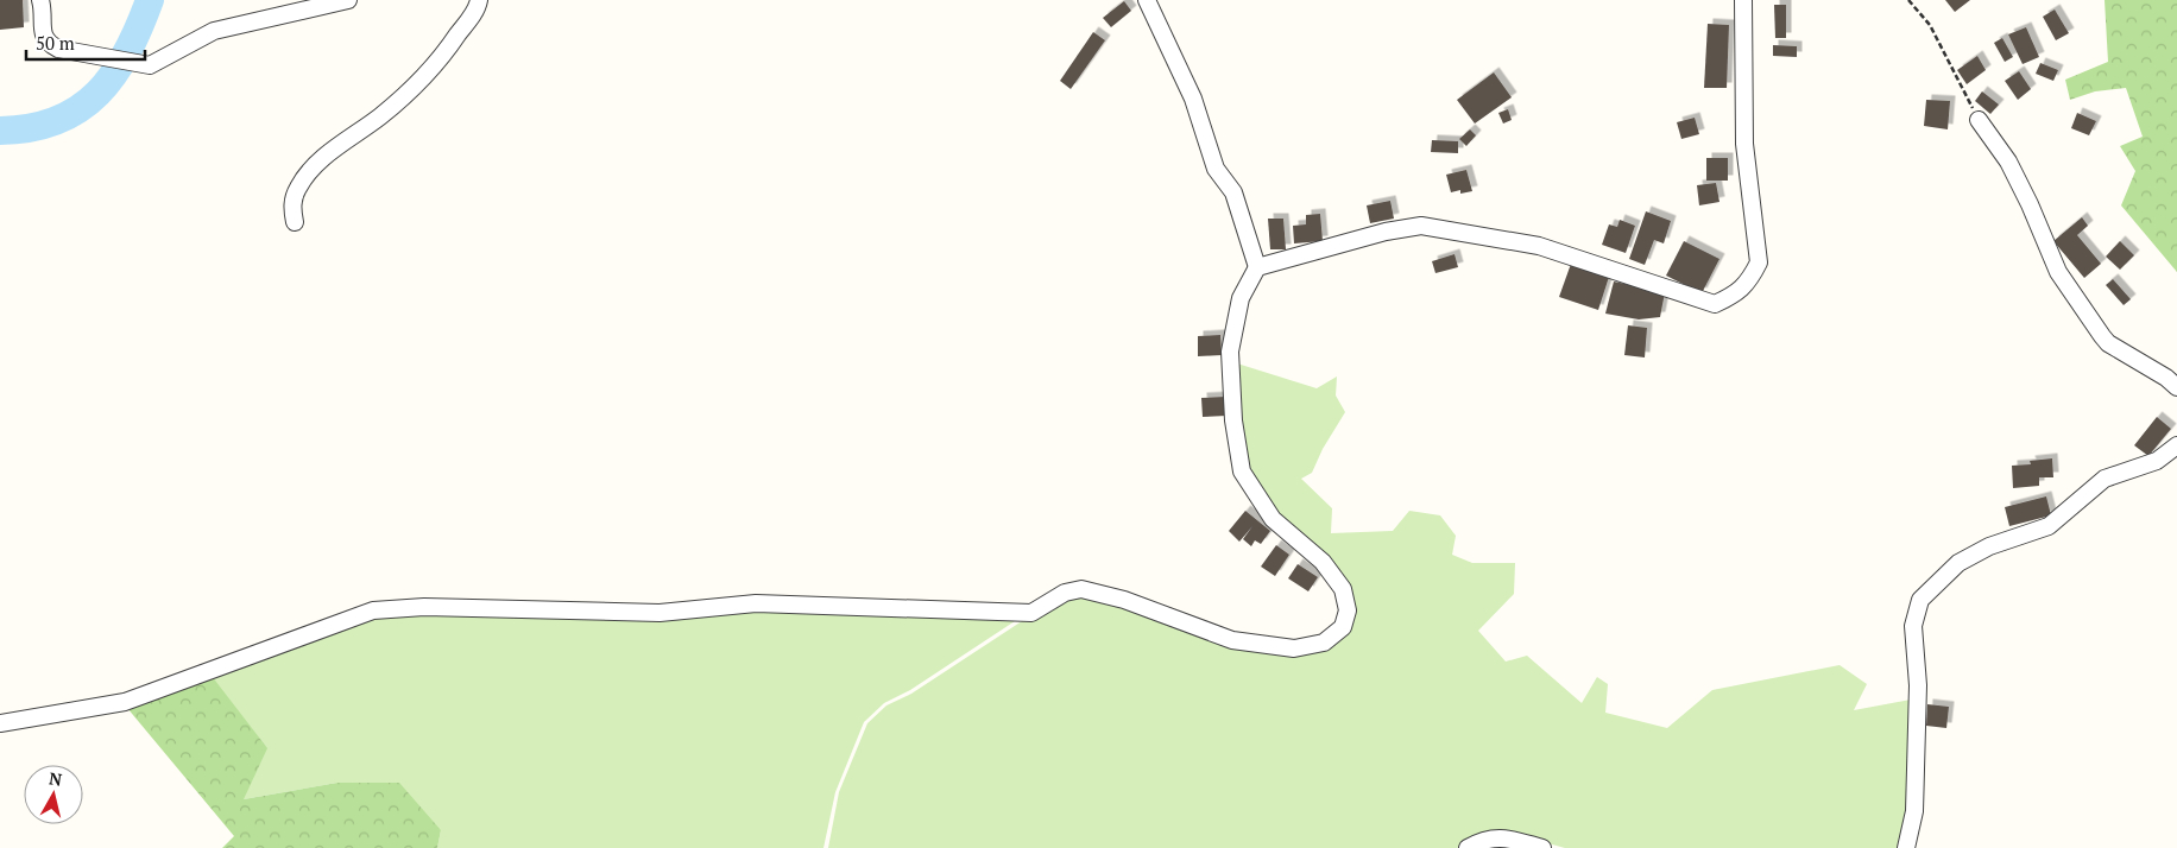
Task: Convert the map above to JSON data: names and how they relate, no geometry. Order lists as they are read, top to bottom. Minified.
{"scale_bar":"50 m","north":"top"}
